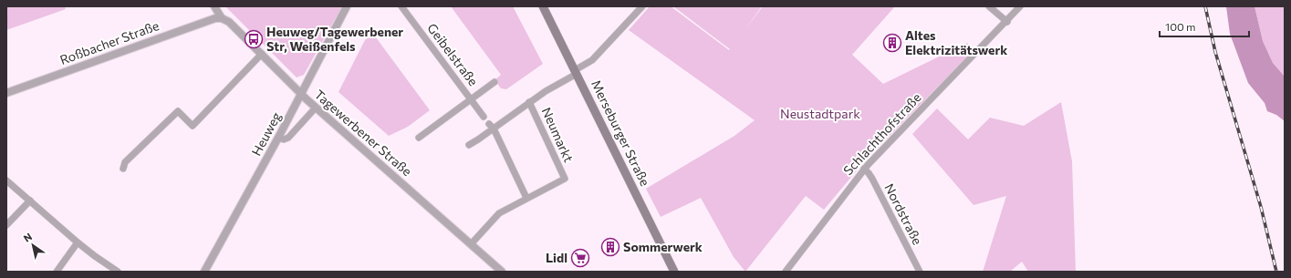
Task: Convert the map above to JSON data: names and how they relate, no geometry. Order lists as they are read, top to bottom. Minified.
{"streets":{"main road":["Merseburger Straße"],"street":["Roßbacher Straße","Geibelstraße","Tagewerbener Straße","Heuweg","Schlachthofstraße","Neumarkt","Nordstraße"]},"crossings":[["Roßbacher Straße","Tagewerbener Straße"],["Tagewerbener Straße","Heuweg"],["Tagewerbener Straße","Neumarkt"],["Schlachthofstraße","Nordstraße"]],"parks":["Neustadtpark"],"places":{"bus stop":["Heuweg/Tagewerbener Str, Weißenfels"],"building":["Altes Elektrizitätswerk","Sommerwerk"],"supermarket":["Lidl"]},"scale_bar":"100 m","north":"top left"}
